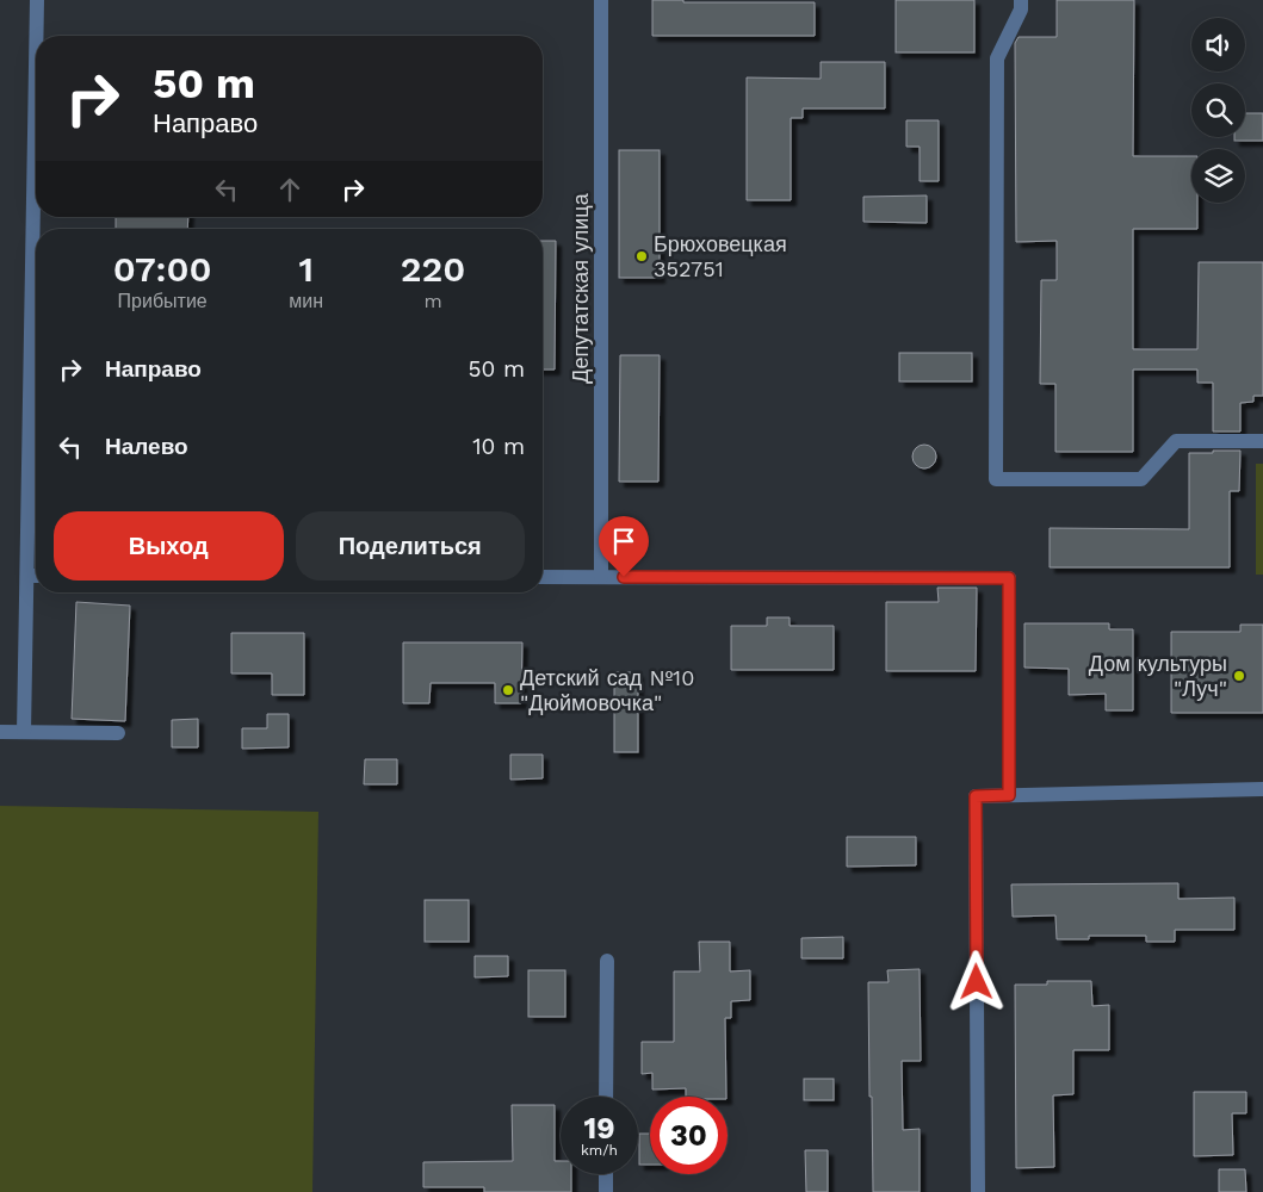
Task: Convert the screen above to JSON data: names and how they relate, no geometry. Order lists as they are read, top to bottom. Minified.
{"streets":{"street":["Депутатская улица"]},"places":["Брюховецкая 352751","Дом культуры \"Луч\"","Детский сад №10 \"Дюймовочка\""],"page":{"turn":["50 m","Направо"],"eta":["07:00","Прибытие","1","мин","220","m"],"list":[{"name":"Направо","value":"50 m"},{"name":"Налево","value":"10 m"}],"buttons":["Выход","Поделиться"],"speed":"19 km/h","limit":"30"}}
